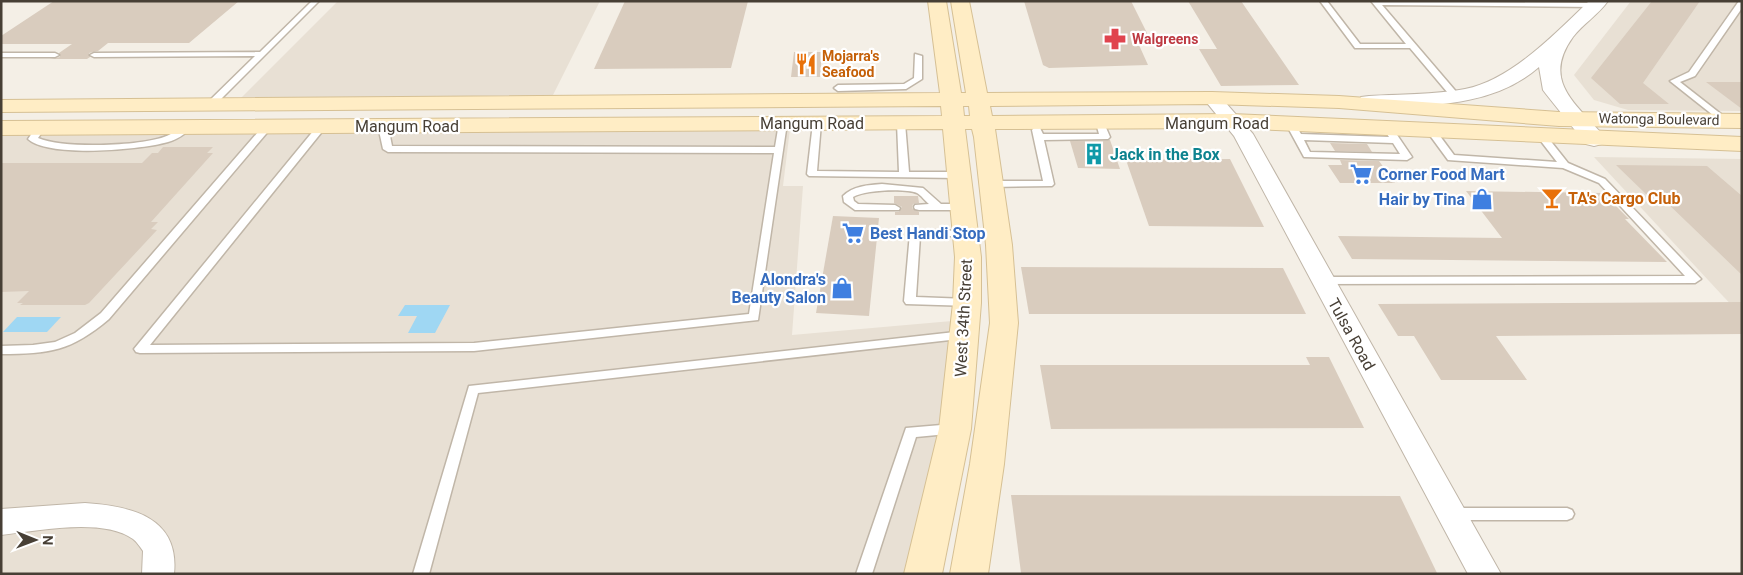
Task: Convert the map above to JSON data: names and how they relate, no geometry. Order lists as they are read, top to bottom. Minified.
{"streets":{"main road":["Watonga Boulevard","Mangum Road","West 34th Street"],"street":["Tulsa Road"]},"crossings":[["Watonga Boulevard","Mangum Road"],["Mangum Road","West 34th Street"],["Mangum Road","Tulsa Road"]],"places":{"pharmacy":["Walgreens"],"restaurant":["Mojarra's Seafood"],"building":["Jack in the Box"],"supermarket":["Corner Food Mart","Best Handi Stop"],"bar":["TA's Cargo Club"],"shop":["Hair by Tina","Alondra's Beauty Salon"]},"north":"right"}
